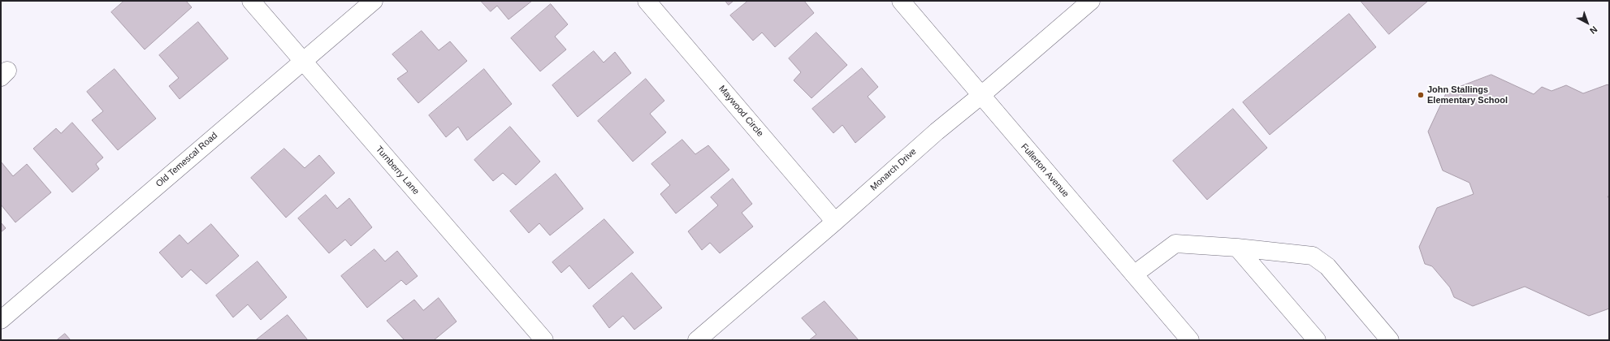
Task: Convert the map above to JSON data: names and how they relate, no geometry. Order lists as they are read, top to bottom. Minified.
{"streets":{"street":["Maywood Circle","Old Temescal Road","Monarch Drive","Turnberry Lane","Fullerton Avenue"]},"crossings":[["Maywood Circle","Monarch Drive"],["Old Temescal Road","Turnberry Lane"],["Monarch Drive","Fullerton Avenue"]],"places":["John Stallings Elementary School"],"north":"bottom right"}
